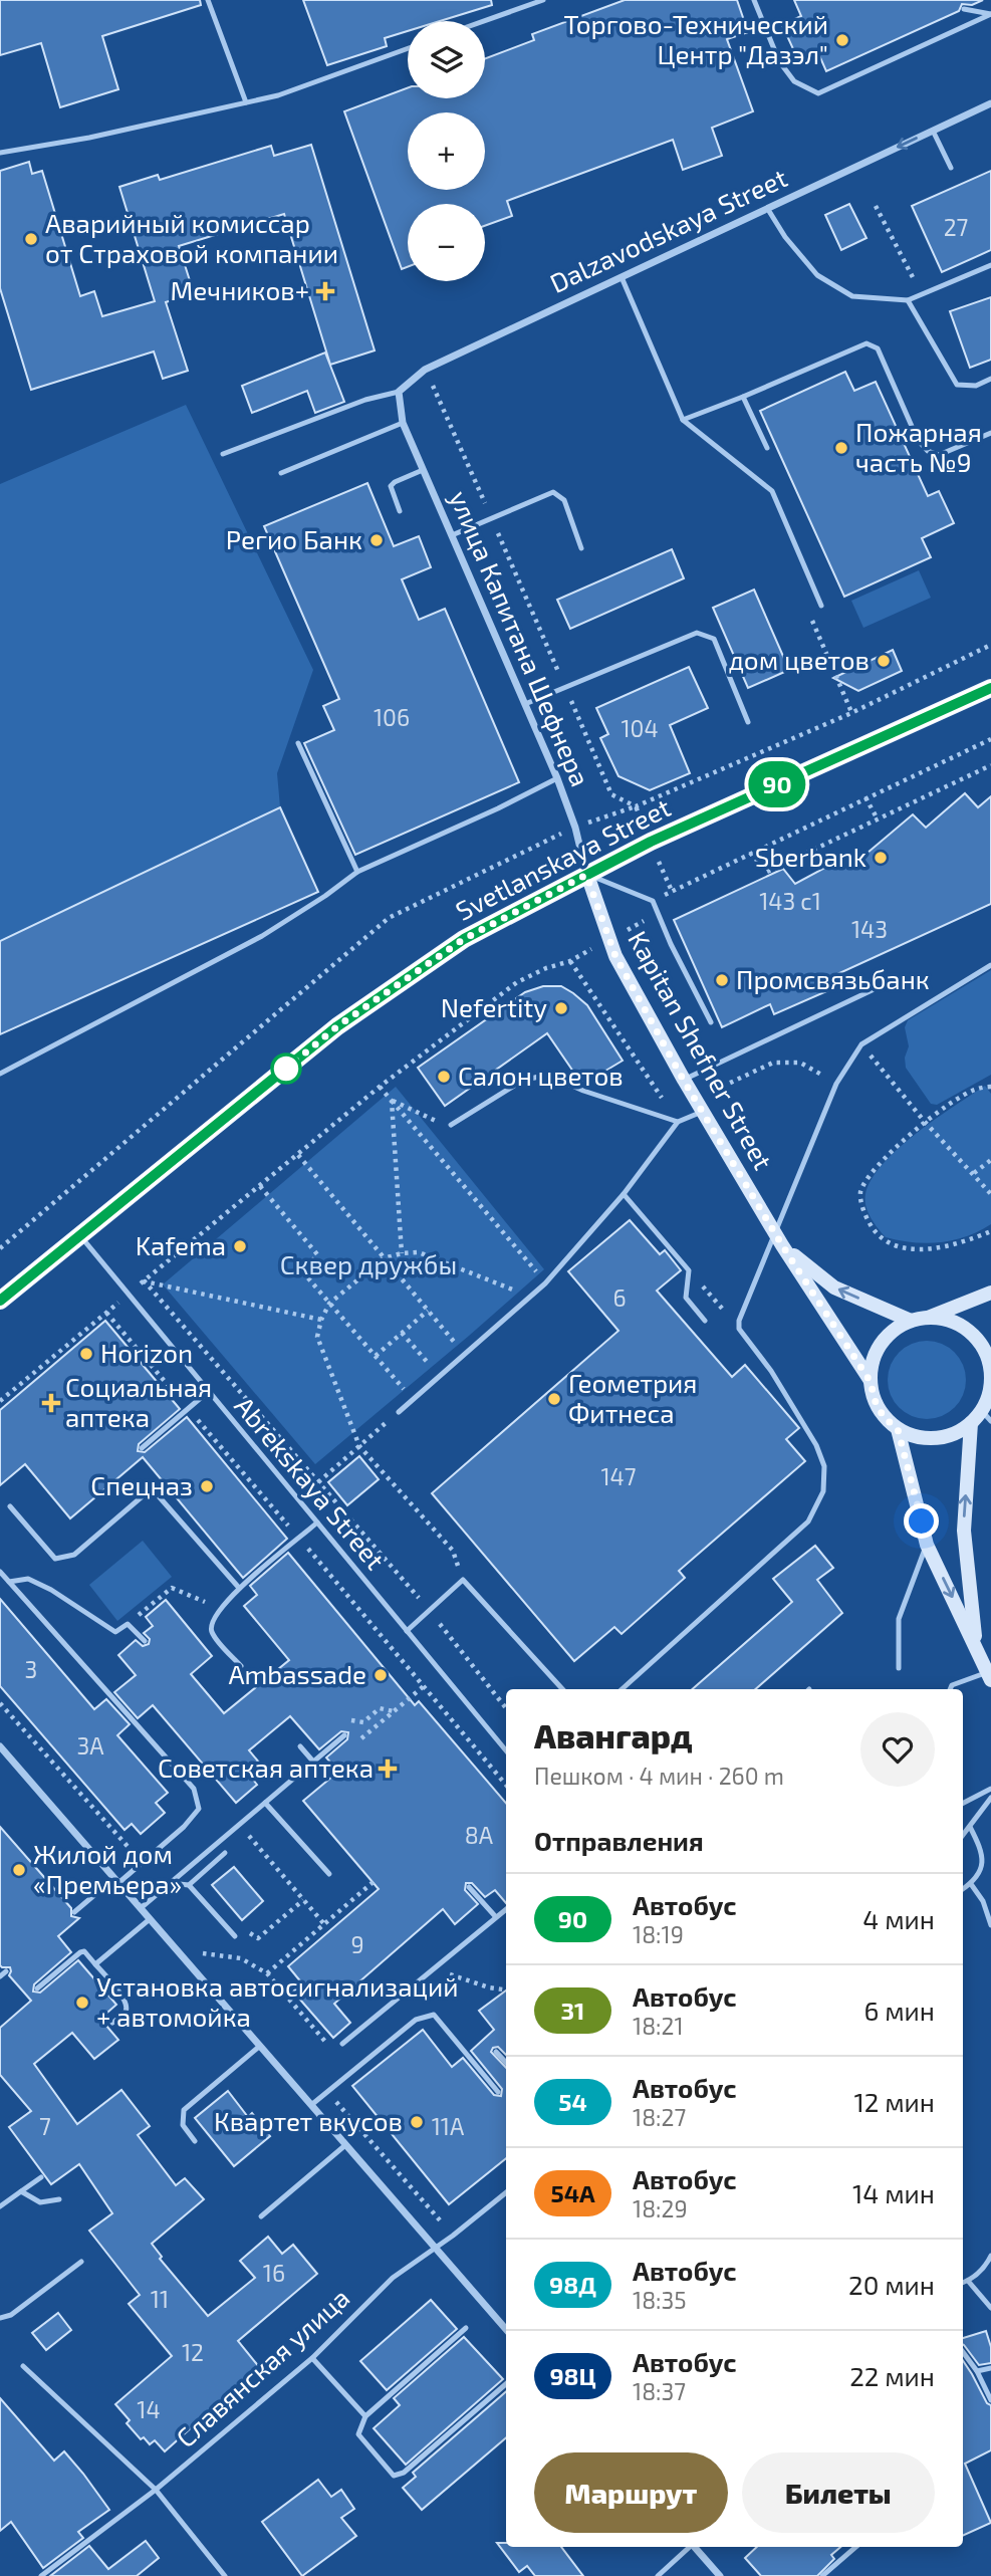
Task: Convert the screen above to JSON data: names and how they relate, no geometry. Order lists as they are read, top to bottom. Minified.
{"streets":{"main road":["Svetlanskaya Street","Kapitan Shefner Street"],"street":["Dalzavodskaya Street","улица Капитана Шефнера"],"lane":["Abrekskaya Street","Славянская улица"]},"crossings":[["улица Капитана Шефнера","Svetlanskaya Street"],["улица Капитана Шефнера","Kapitan Shefner Street"],["Svetlanskaya Street","Kapitan Shefner Street"],["Svetlanskaya Street","Abrekskaya Street"]],"parks":["Сквер дружбы"],"places":{"other":["Торгово-Технический Центр \"Дазэл\"","Аварийный комиссар от Страховой компании","Пожарная часть №9","Регио Банк","дом цветов","Sberbank","Промсвязьбанк","Nefertity","Салон цветов","Kafema","Horizon","Геометрия Фитнеса","Спецназ","Ambassade","Жилой дом «Премьера»","Установка автосигнализаций + автомойка","Квартет вкусов"],"health":["Мечников+","Социальная аптека","Советская аптека"]},"lines":["bus line 90"],"house_numbers":["27","106","104","143 с1","143","6","147","3","3А","8А","9","7","11А","16","11","12","14"],"page":{"on_map":"90","map_buttons":["+","−"],"heading":[["Авангард","Пешком · 4 мин · 260 m"],"Отправления"],"list":[{"mark":"90","name":"Автобус","note":"18:19","value":"4 мин"},{"mark":"31","name":"Автобус","note":"18:21","value":"6 мин"},{"mark":"54","name":"Автобус","note":"18:27","value":"12 мин"},{"mark":"54А","name":"Автобус","note":"18:29","value":"14 мин"},{"mark":"98Д","name":"Автобус","note":"18:35","value":"20 мин"},{"mark":"98Ц","name":"Автобус","note":"18:37","value":"22 мин"}],"buttons":["Маршрут","Билеты"]}}
